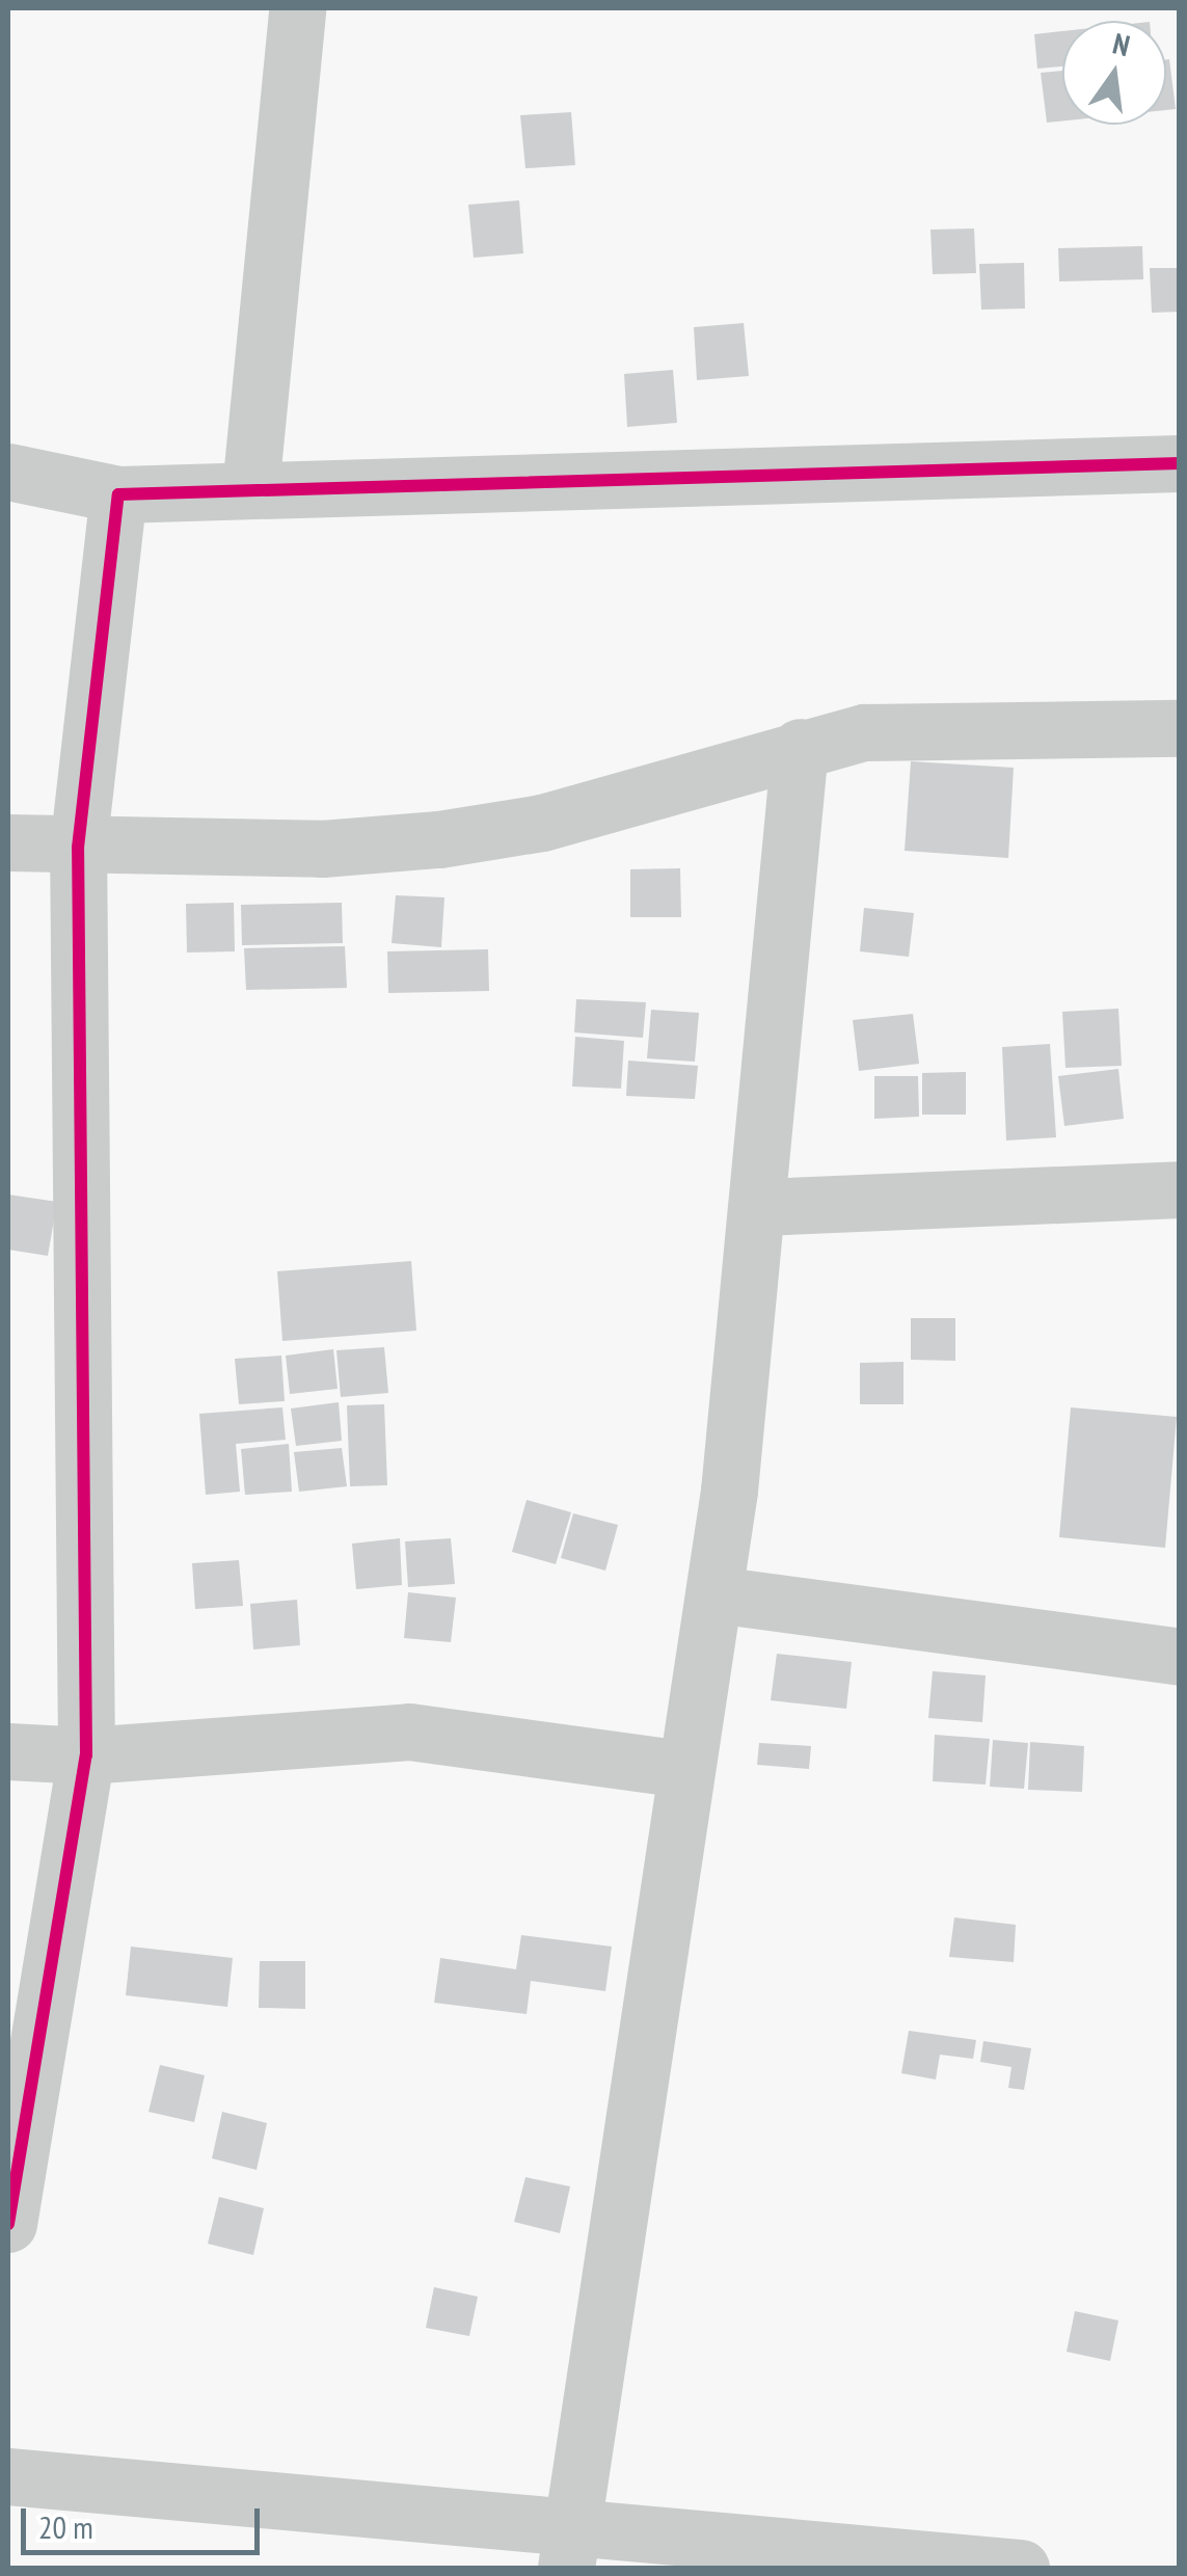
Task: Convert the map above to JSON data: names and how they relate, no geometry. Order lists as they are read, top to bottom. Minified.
{"scale_bar":"20 m","north":"top"}
